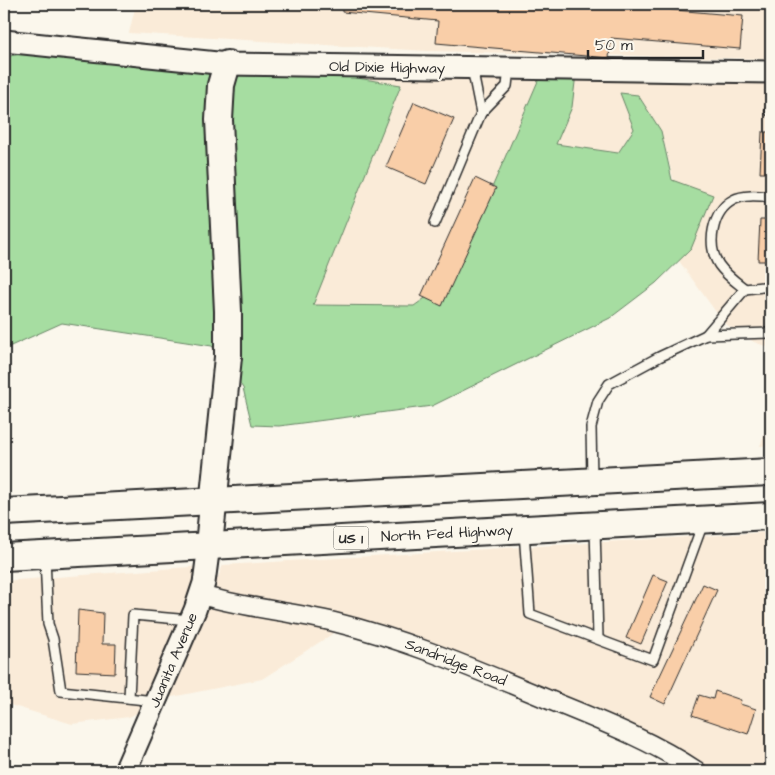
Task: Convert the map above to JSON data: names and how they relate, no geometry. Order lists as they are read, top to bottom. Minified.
{"streets":{"main road":["North Fed Highway","US 1"],"street":["Old Dixie Highway","Juanita Avenue","Sandridge Road"]},"crossings":[["North Fed Highway","Juanita Avenue"],["Juanita Avenue","Sandridge Road"]],"scale_bar":"50 m"}
